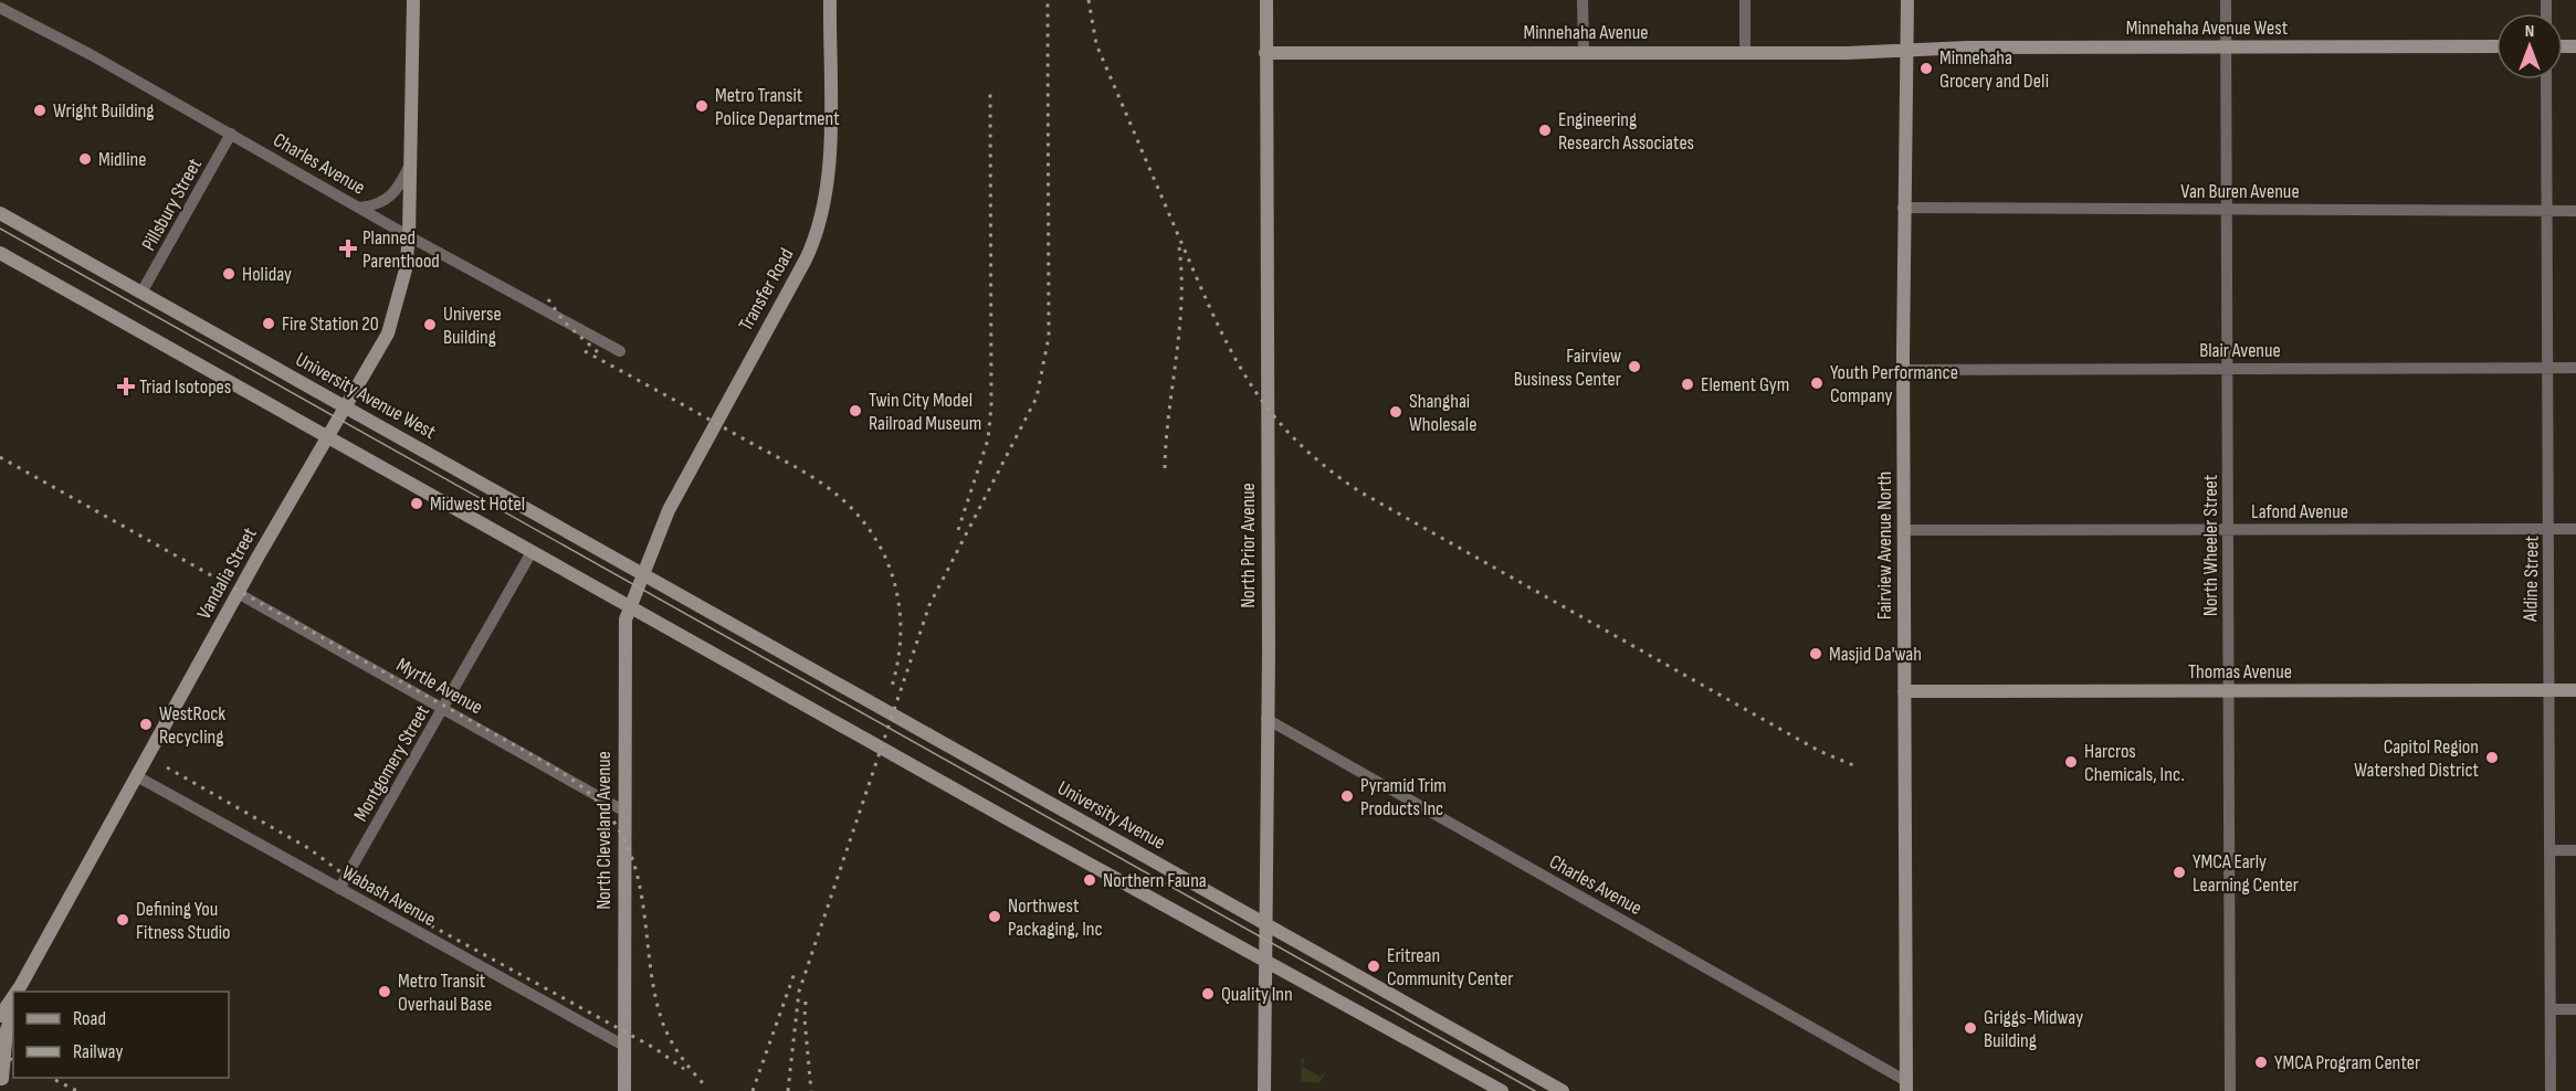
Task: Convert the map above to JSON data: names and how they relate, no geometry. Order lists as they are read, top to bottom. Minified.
{"streets":{"street":["Minnehaha Avenue West","Minnehaha Avenue","Charles Avenue","Van Buren Avenue","Pillsbury Street","Transfer Road","Blair Avenue","University Avenue West","Lafond Avenue","North Prior Avenue","Fairview Avenue North","North Wheeler Street","Vandalia Street","Aldine Street","Thomas Avenue","Myrtle Avenue","Montgomery Street","University Avenue","North Cleveland Avenue","Wabash Avenue"]},"crossings":[["Minnehaha Avenue West","Minnehaha Avenue"],["Minnehaha Avenue West","Fairview Avenue North"],["Minnehaha Avenue West","North Wheeler Street"],["Minnehaha Avenue","North Prior Avenue"],["Minnehaha Avenue","Fairview Avenue North"],["Charles Avenue","Pillsbury Street"],["Charles Avenue","North Prior Avenue"],["Charles Avenue","Fairview Avenue North"],["Charles Avenue","Vandalia Street"],["Van Buren Avenue","Fairview Avenue North"],["Van Buren Avenue","North Wheeler Street"],["Van Buren Avenue","Aldine Street"],["Pillsbury Street","University Avenue West"],["Transfer Road","University Avenue West"],["Transfer Road","University Avenue"],["Transfer Road","North Cleveland Avenue"],["Blair Avenue","Fairview Avenue North"],["Blair Avenue","North Wheeler Street"],["Blair Avenue","Aldine Street"],["University Avenue West","Vandalia Street"],["University Avenue West","University Avenue"],["University Avenue West","North Cleveland Avenue"],["Lafond Avenue","Fairview Avenue North"],["Lafond Avenue","North Wheeler Street"],["Lafond Avenue","Aldine Street"],["North Prior Avenue","University Avenue"],["Fairview Avenue North","Thomas Avenue"],["North Wheeler Street","Thomas Avenue"],["Vandalia Street","Myrtle Avenue"],["Vandalia Street","Wabash Avenue"],["Aldine Street","Thomas Avenue"],["Myrtle Avenue","Montgomery Street"],["Myrtle Avenue","North Cleveland Avenue"],["Montgomery Street","Wabash Avenue"],["University Avenue","North Cleveland Avenue"],["North Cleveland Avenue","Wabash Avenue"]],"places":{"other":["Minnehaha Grocery and Deli","Metro Transit Police Department","Wright Building","Engineering Research Associates","Midline","Holiday","Fire Station 20","Universe Building","Fairview Business Center","Youth Performance Company","Element Gym","Twin City Model Railroad Museum","Shanghai Wholesale","Midwest Hotel","Masjid Da'wah","WestRock Recycling","Capitol Region Watershed District","Harcros Chemicals, Inc.","Pyramid Trim Products Inc","YMCA Early Learning Center","Northern Fauna","Northwest Packaging, Inc","Defining You Fitness Studio","Eritrean Community Center","Metro Transit Overhaul Base","Quality Inn","Griggs-Midway Building","YMCA Program Center"],"health":["Planned Parenthood","Triad Isotopes"]},"legend":["Road","Railway"],"north":"top"}
